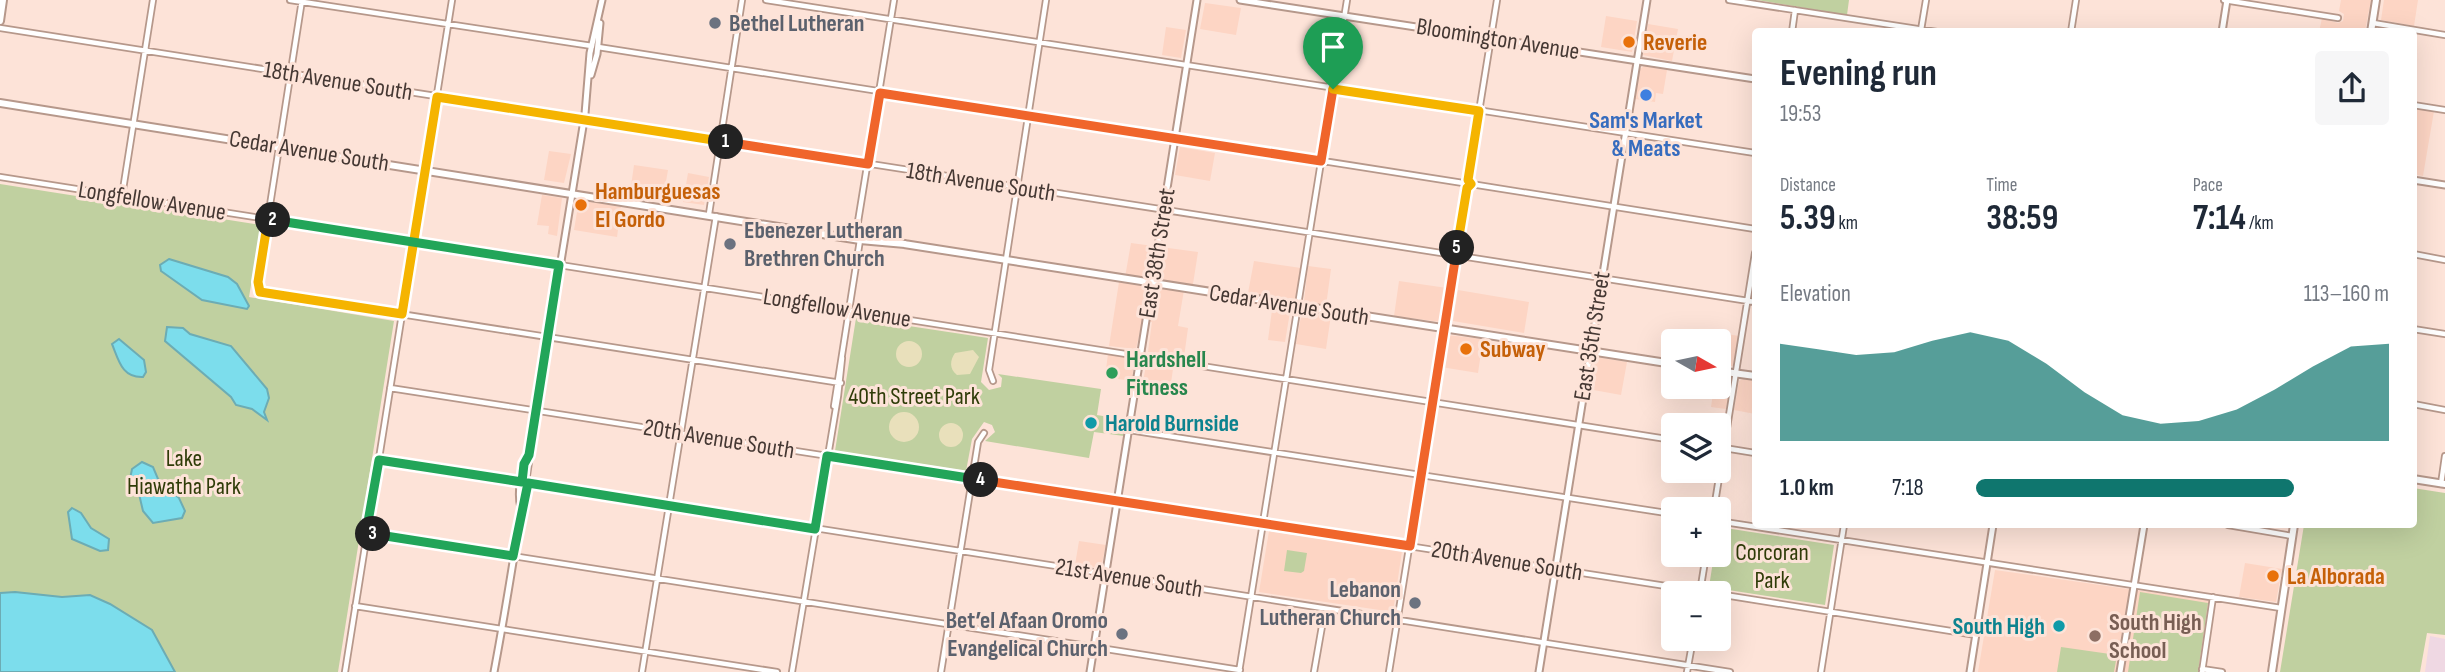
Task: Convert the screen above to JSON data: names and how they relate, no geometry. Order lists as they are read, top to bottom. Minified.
{"streets":{"main road":["Cedar Avenue South"],"street":["Bloomington Avenue","18th Avenue South","Longfellow Avenue","East 38th Street","East 35th Street","20th Avenue South","21st Avenue South"]},"crossings":[["Bloomington Avenue","East 35th Street"],["18th Avenue South","East 38th Street"],["18th Avenue South","East 35th Street"],["Cedar Avenue South","East 38th Street"],["Cedar Avenue South","East 35th Street"],["Longfellow Avenue","East 38th Street"],["Longfellow Avenue","East 35th Street"],["East 38th Street","20th Avenue South"],["East 38th Street","21st Avenue South"],["East 35th Street","20th Avenue South"],["East 35th Street","21st Avenue South"]],"parks":["40th Street Park","Lake Hiawatha Park","Corcoran Park"],"places":["Bethel Lutheran","Reverie","Sam's Market & Meats","Hamburguesas El Gordo","Ebenezer Lutheran Brethren Church","Subway","Hardshell Fitness","Harold Burnside","La Alborada","Lebanon Lutheran Church","South High","Bet’el Afaan Oromo Evangelical Church","South High School"],"north":"right","page":{"heading":["Evening run","19:53"],"pins":["1","2","5","4","3"],"stats":[["Distance","5.39 km"],["Time","38:59"],["Pace","7:14 /km"]],"chart":["Elevation","113–160 m"],"map_buttons":["+","−"],"list":[{"name":"1.0 km","note":"7:18"}]}}
